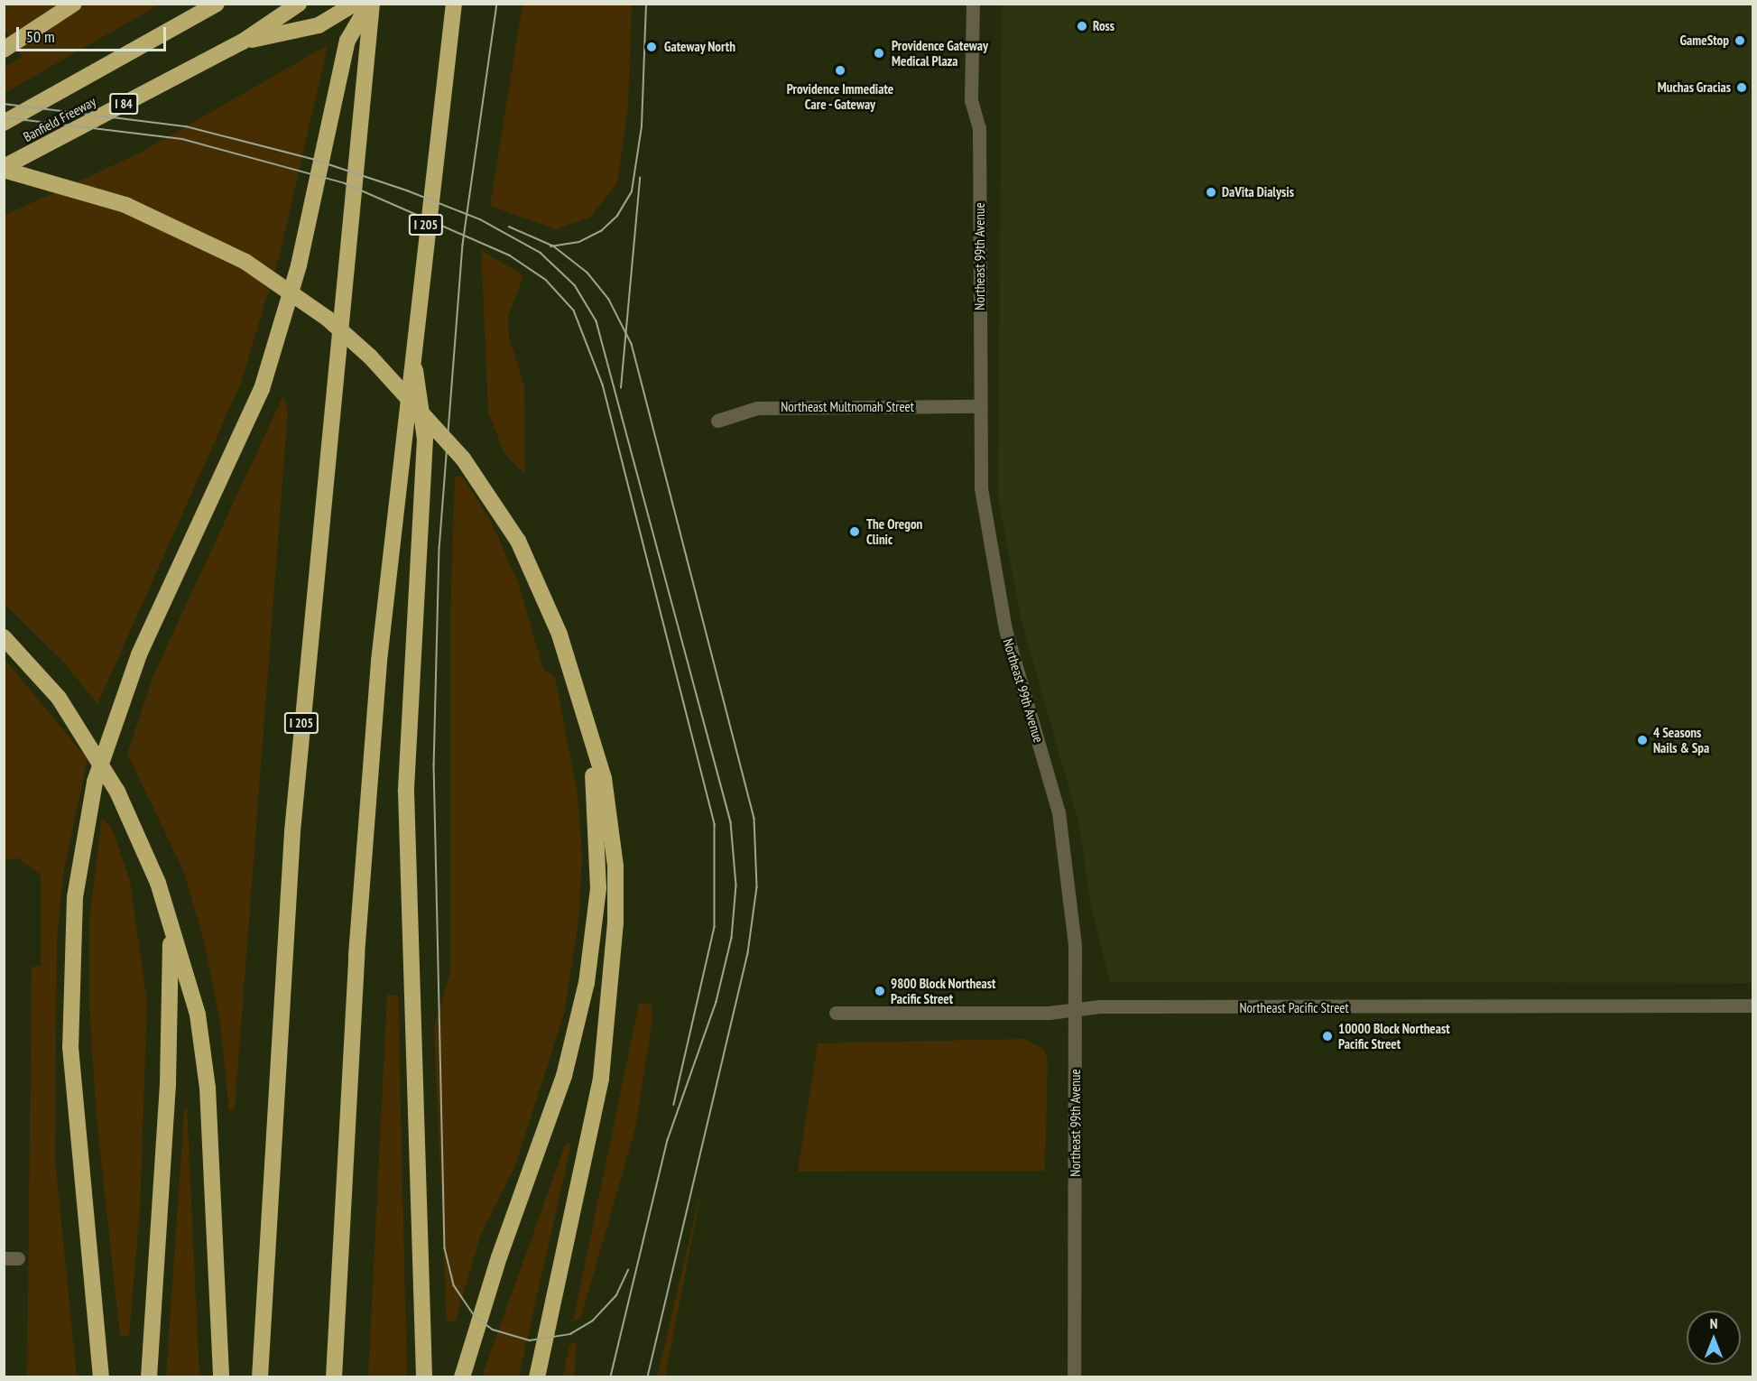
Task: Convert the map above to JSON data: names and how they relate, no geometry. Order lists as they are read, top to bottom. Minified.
{"streets":{"highway":["I 84","Banfield Freeway","I 205"],"street":["Northeast 99th Avenue","Northeast Multnomah Street","Northeast Pacific Street"]},"crossings":[["Northeast 99th Avenue","Northeast Multnomah Street"],["Northeast 99th Avenue","Northeast Pacific Street"]],"places":["Ross","GameStop","Gateway North","Providence Gateway Medical Plaza","Providence Immediate Care - Gateway","Muchas Gracias","DaVita Dialysis","The Oregon Clinic","4 Seasons Nails & Spa","9800 Block Northeast Pacific Street","10000 Block Northeast Pacific Street"],"scale_bar":"50 m","north":"top"}
